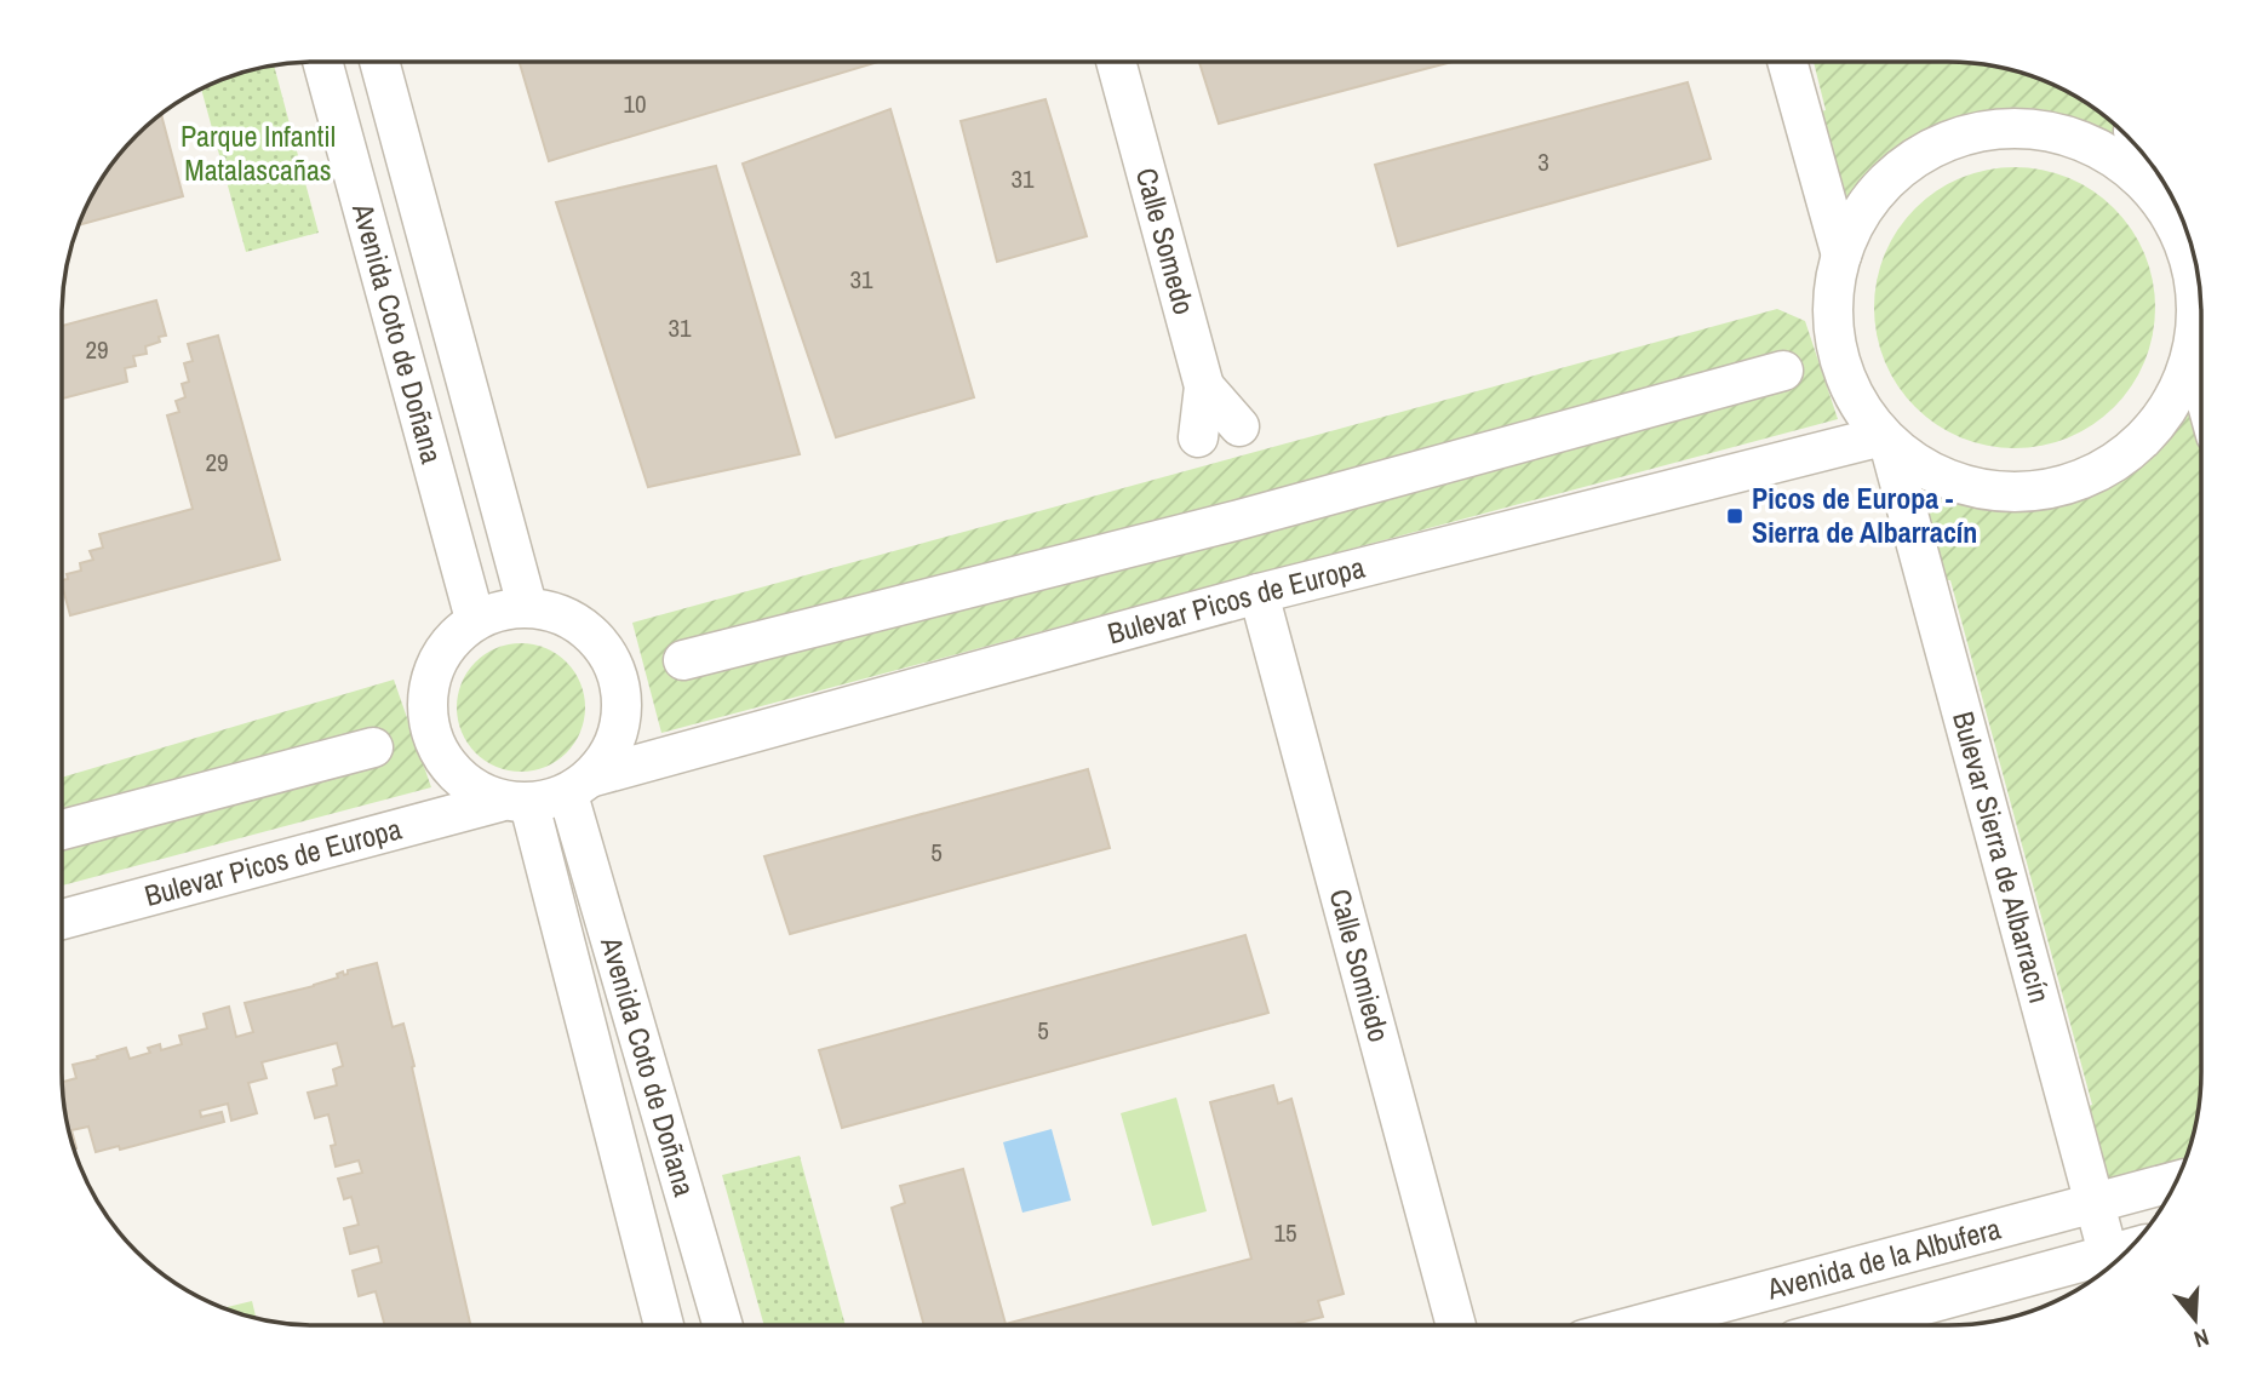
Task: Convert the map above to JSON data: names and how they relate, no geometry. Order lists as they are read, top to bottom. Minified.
{"streets":{"street":["Calle Somedo","Avenida Coto de Doñana","Bulevar Picos de Europa","Bulevar Sierra de Albarracín","Calle Somiedo","Avenida de la Albufera"]},"crossings":[["Avenida Coto de Doñana","Bulevar Picos de Europa"],["Bulevar Picos de Europa","Bulevar Sierra de Albarracín"],["Bulevar Picos de Europa","Calle Somiedo"],["Bulevar Sierra de Albarracín","Avenida de la Albufera"]],"parks":["Parque Infantil Matalascañas"],"places":{"transit":["Picos de Europa - Sierra de Albarracín"]},"house_numbers":["10","3","31","31","31","29","29","5","5","15"],"north":"bottom"}
